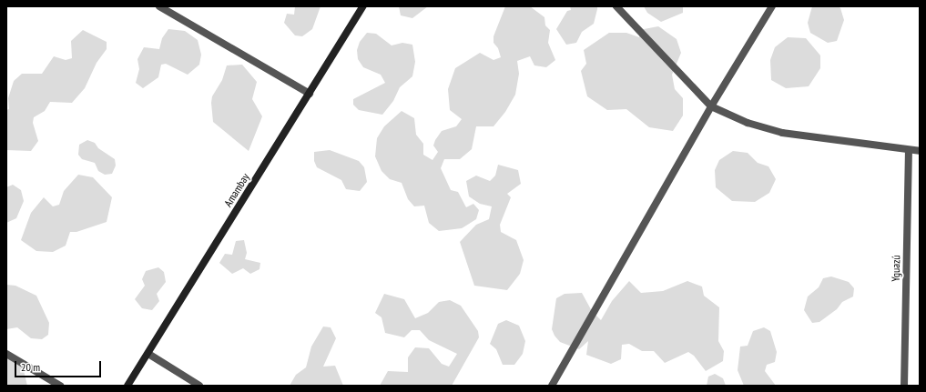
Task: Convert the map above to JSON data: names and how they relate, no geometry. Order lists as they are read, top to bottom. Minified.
{"streets":{"street":["Amambay","Yguazú"]},"scale_bar":"20 m"}
